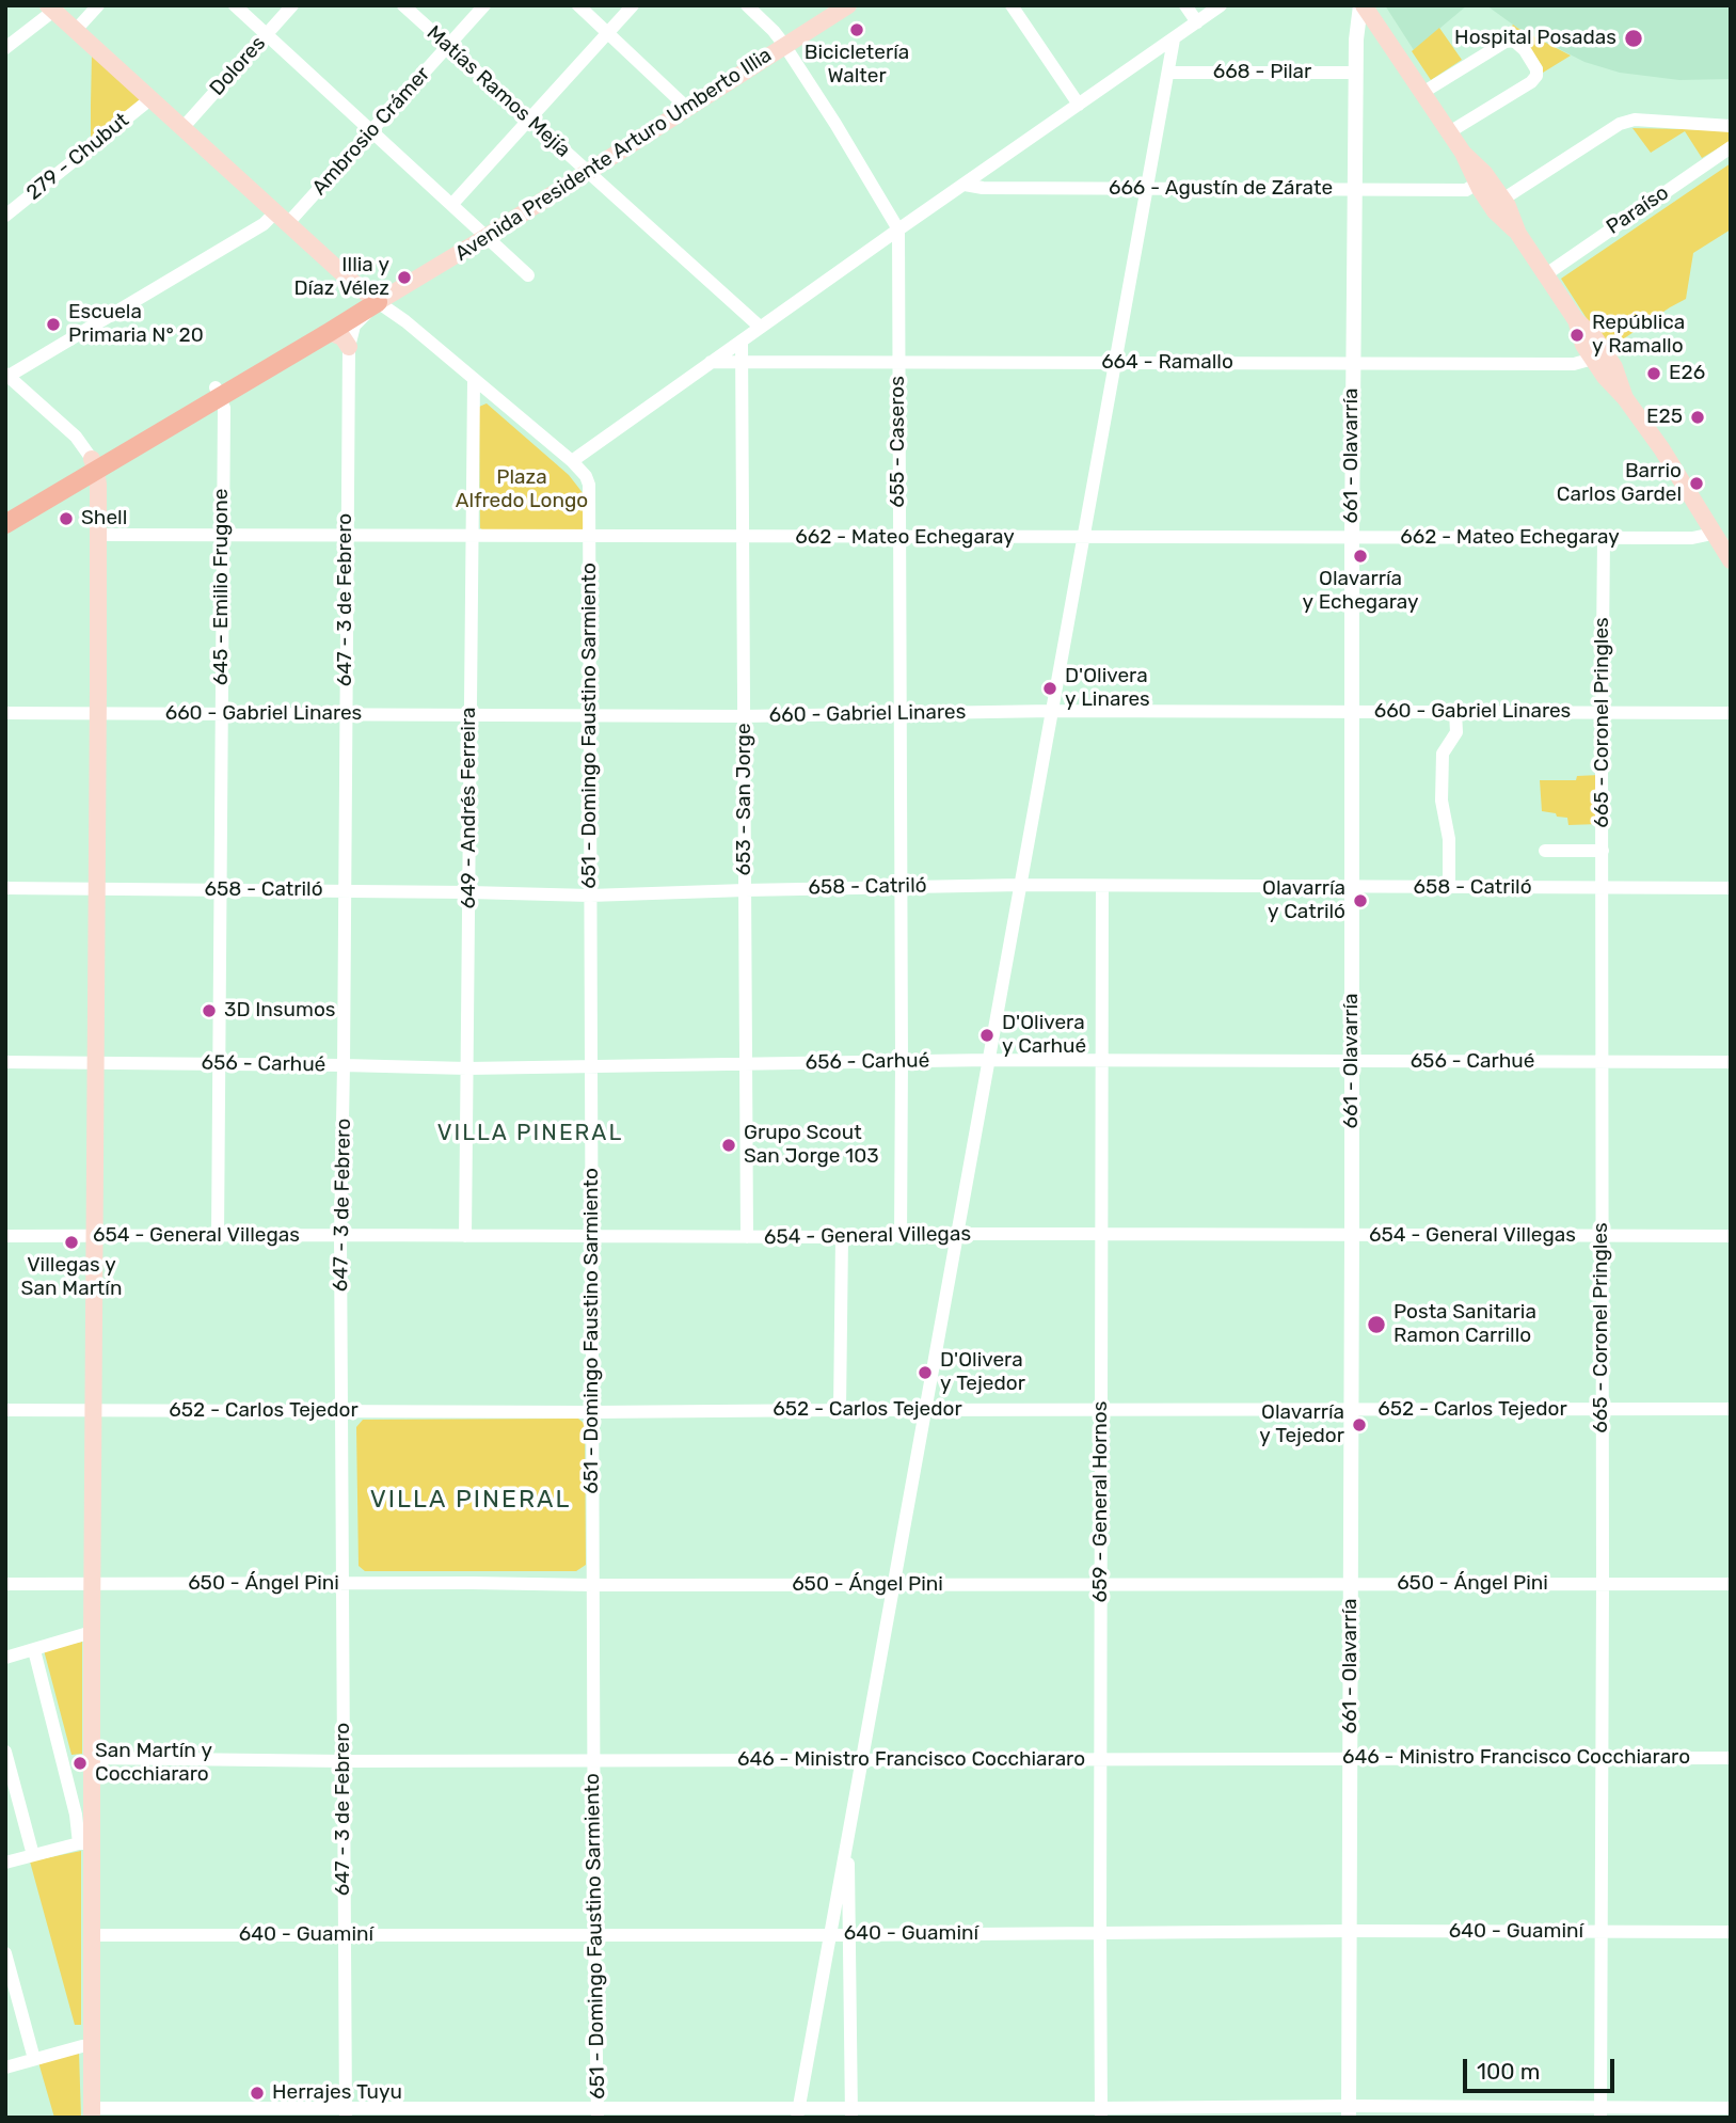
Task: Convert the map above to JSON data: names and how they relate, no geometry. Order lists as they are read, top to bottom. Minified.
{"streets":{"main road":["Avenida Presidente Arturo Umberto Illia"],"street":["Dolores","668 - Pilar","Matías Ramos Mejía","Ambrosio Crámer","279 - Chubut","666 - Agustín de Zárate","Paraíso","664 - Ramallo","655 - Caseros","661 - Olavarría","662 - Mateo Echegaray","645 - Emilio Frugone","647 - 3 de Febrero","660 - Gabriel Linares","665 - Coronel Pringles","651 - Domingo Faustino Sarmiento","653 - San Jorge","649 - Andrés Ferreira","658 - Catriló","656 - Carhué","654 - General Villegas","652 - Carlos Tejedor","659 - General Hornos","650 - Ángel Pini","646 - Ministro Francisco Cocchiararo","640 - Guaminí"]},"crossings":[["668 - Pilar","661 - Olavarría"],["Matías Ramos Mejía","Ambrosio Crámer"],["Matías Ramos Mejía","Avenida Presidente Arturo Umberto Illia"],["Avenida Presidente Arturo Umberto Illia","647 - 3 de Febrero"],["666 - Agustín de Zárate","661 - Olavarría"],["664 - Ramallo","655 - Caseros"],["664 - Ramallo","661 - Olavarría"],["664 - Ramallo","653 - San Jorge"],["655 - Caseros","662 - Mateo Echegaray"],["655 - Caseros","660 - Gabriel Linares"],["655 - Caseros","658 - Catriló"],["655 - Caseros","656 - Carhué"],["655 - Caseros","654 - General Villegas"],["661 - Olavarría","662 - Mateo Echegaray"],["661 - Olavarría","660 - Gabriel Linares"],["661 - Olavarría","658 - Catriló"],["661 - Olavarría","656 - Carhué"],["661 - Olavarría","654 - General Villegas"],["661 - Olavarría","652 - Carlos Tejedor"],["661 - Olavarría","650 - Ángel Pini"],["661 - Olavarría","646 - Ministro Francisco Cocchiararo"],["661 - Olavarría","640 - Guaminí"],["662 - Mateo Echegaray","645 - Emilio Frugone"],["662 - Mateo Echegaray","647 - 3 de Febrero"],["662 - Mateo Echegaray","665 - Coronel Pringles"],["662 - Mateo Echegaray","651 - Domingo Faustino Sarmiento"],["662 - Mateo Echegaray","653 - San Jorge"],["662 - Mateo Echegaray","649 - Andrés Ferreira"],["645 - Emilio Frugone","660 - Gabriel Linares"],["645 - Emilio Frugone","658 - Catriló"],["645 - Emilio Frugone","656 - Carhué"],["645 - Emilio Frugone","654 - General Villegas"],["647 - 3 de Febrero","660 - Gabriel Linares"],["647 - 3 de Febrero","658 - Catriló"],["647 - 3 de Febrero","656 - Carhué"],["647 - 3 de Febrero","654 - General Villegas"],["647 - 3 de Febrero","652 - Carlos Tejedor"],["647 - 3 de Febrero","650 - Ángel Pini"],["647 - 3 de Febrero","646 - Ministro Francisco Cocchiararo"],["647 - 3 de Febrero","640 - Guaminí"],["660 - Gabriel Linares","665 - Coronel Pringles"],["660 - Gabriel Linares","651 - Domingo Faustino Sarmiento"],["660 - Gabriel Linares","653 - San Jorge"],["660 - Gabriel Linares","649 - Andrés Ferreira"],["665 - Coronel Pringles","658 - Catriló"],["665 - Coronel Pringles","656 - Carhué"],["665 - Coronel Pringles","654 - General Villegas"],["665 - Coronel Pringles","652 - Carlos Tejedor"],["665 - Coronel Pringles","650 - Ángel Pini"],["665 - Coronel Pringles","646 - Ministro Francisco Cocchiararo"],["665 - Coronel Pringles","640 - Guaminí"],["651 - Domingo Faustino Sarmiento","658 - Catriló"],["651 - Domingo Faustino Sarmiento","656 - Carhué"],["651 - Domingo Faustino Sarmiento","654 - General Villegas"],["651 - Domingo Faustino Sarmiento","652 - Carlos Tejedor"],["651 - Domingo Faustino Sarmiento","650 - Ángel Pini"],["651 - Domingo Faustino Sarmiento","646 - Ministro Francisco Cocchiararo"],["651 - Domingo Faustino Sarmiento","640 - Guaminí"],["653 - San Jorge","658 - Catriló"],["653 - San Jorge","656 - Carhué"],["653 - San Jorge","654 - General Villegas"],["649 - Andrés Ferreira","658 - Catriló"],["649 - Andrés Ferreira","656 - Carhué"],["649 - Andrés Ferreira","654 - General Villegas"],["658 - Catriló","659 - General Hornos"],["656 - Carhué","659 - General Hornos"],["654 - General Villegas","659 - General Hornos"],["652 - Carlos Tejedor","659 - General Hornos"],["659 - General Hornos","650 - Ángel Pini"],["659 - General Hornos","646 - Ministro Francisco Cocchiararo"],["659 - General Hornos","640 - Guaminí"]],"districts":["VILLA PINERAL","VILLA PINERAL"],"parks":["Plaza Alfredo Longo"],"places":["Bicicletería Walter","Hospital Posadas","Illia y Díaz Vélez","Escuela Primaria N° 20","República y Ramallo","E26","E25","Barrio Carlos Gardel","Shell","Olavarría y Echegaray","D'Olivera y Linares","Olavarría y Catriló","3D Insumos","D'Olivera y Carhué","Grupo Scout San Jorge 103","Villegas y San Martín","Posta Sanitaria Ramon Carrillo","D'Olivera y Tejedor","Olavarría y Tejedor","San Martín y Cocchiararo","Herrajes Tuyu"],"scale_bar":"100 m"}
